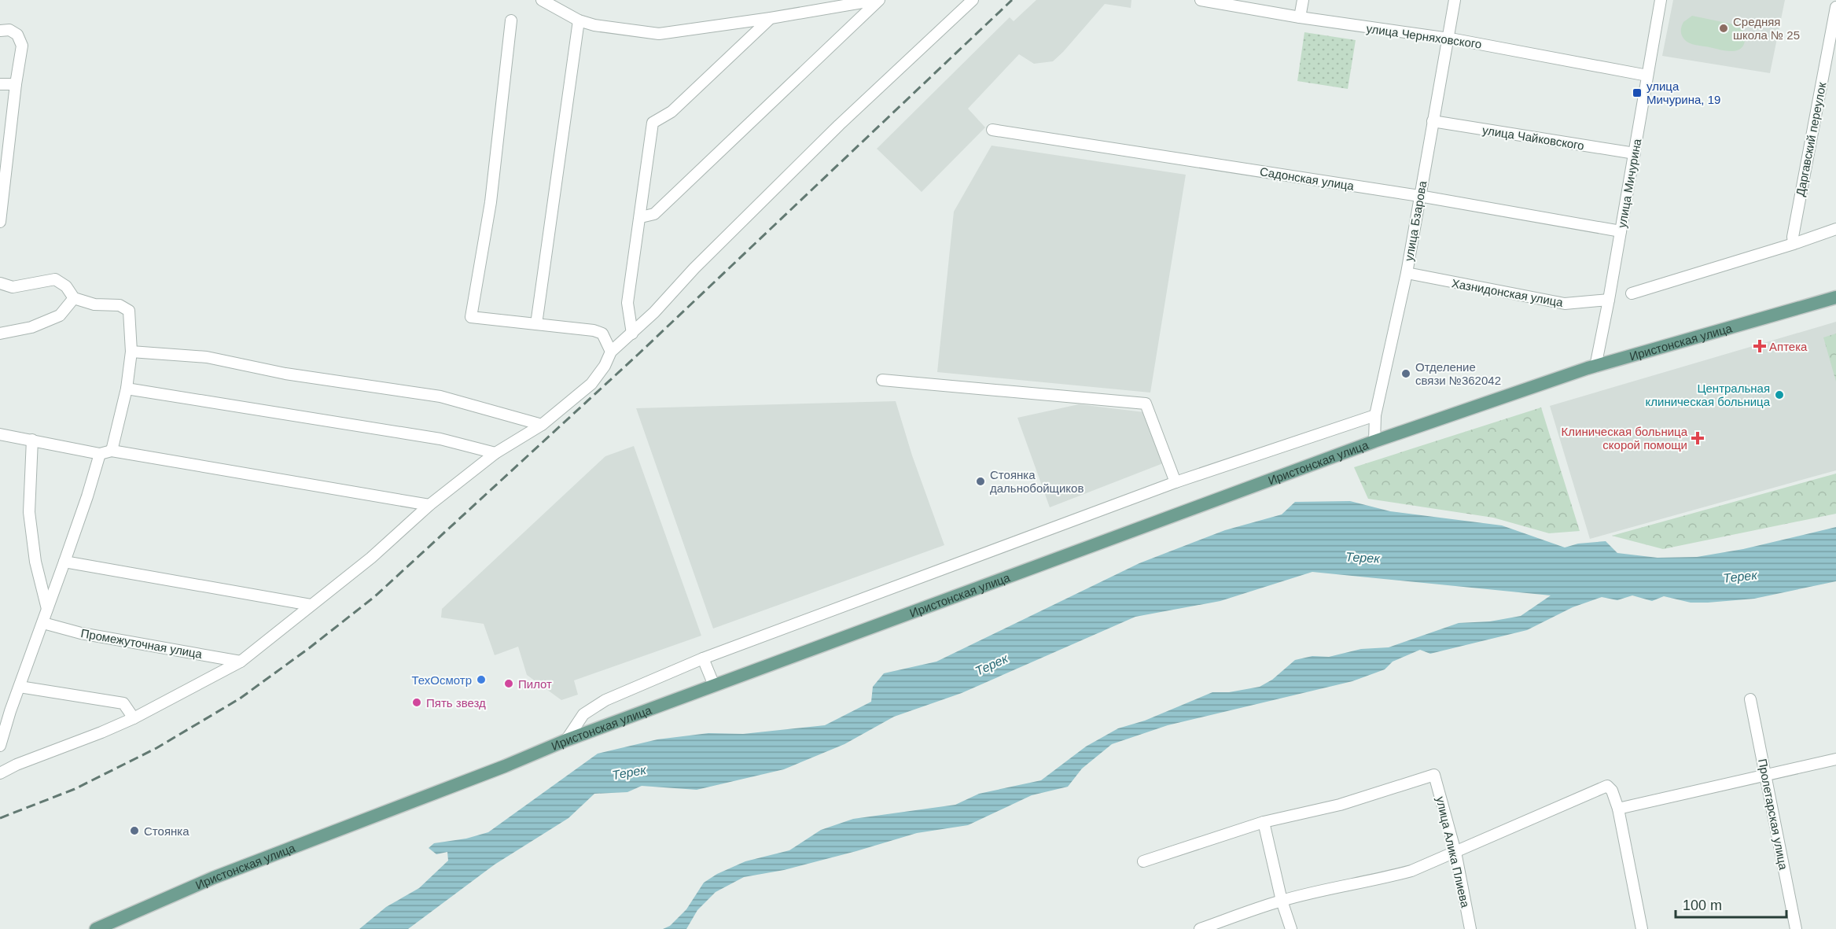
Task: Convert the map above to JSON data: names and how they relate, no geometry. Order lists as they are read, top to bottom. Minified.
{"streets":{"main road":["Иристонская улица"],"street":["улица Черняховского","улица Чайковского","Даргавский переулок","Садонская улица","улица Мичурина","улица Бзарова","Хазнидонская улица","Промежуточная улица","Пролетарская улица","улица Алика Плиева"]},"crossings":[["улица Черняховского","улица Мичурина"],["улица Черняховского","улица Бзарова"],["улица Чайковского","улица Мичурина"],["улица Чайковского","улица Бзарова"],["Садонская улица","улица Мичурина"],["Садонская улица","улица Бзарова"],["улица Мичурина","Хазнидонская улица"],["улица Мичурина","Иристонская улица"],["улица Бзарова","Хазнидонская улица"],["улица Бзарова","Иристонская улица"]],"water":["Терек"],"places":{"other":["Средняя школа № 25","Отделение связи №362042","Центральная клиническая больница","Стоянка дальнобойщиков","ТехОсмотр","Пилот","Пять звезд","Стоянка"],"transit":["улица Мичурина, 19"],"health":["Аптека","Клиническая больница скорой помощи"]},"scale_bar":"100 m"}
